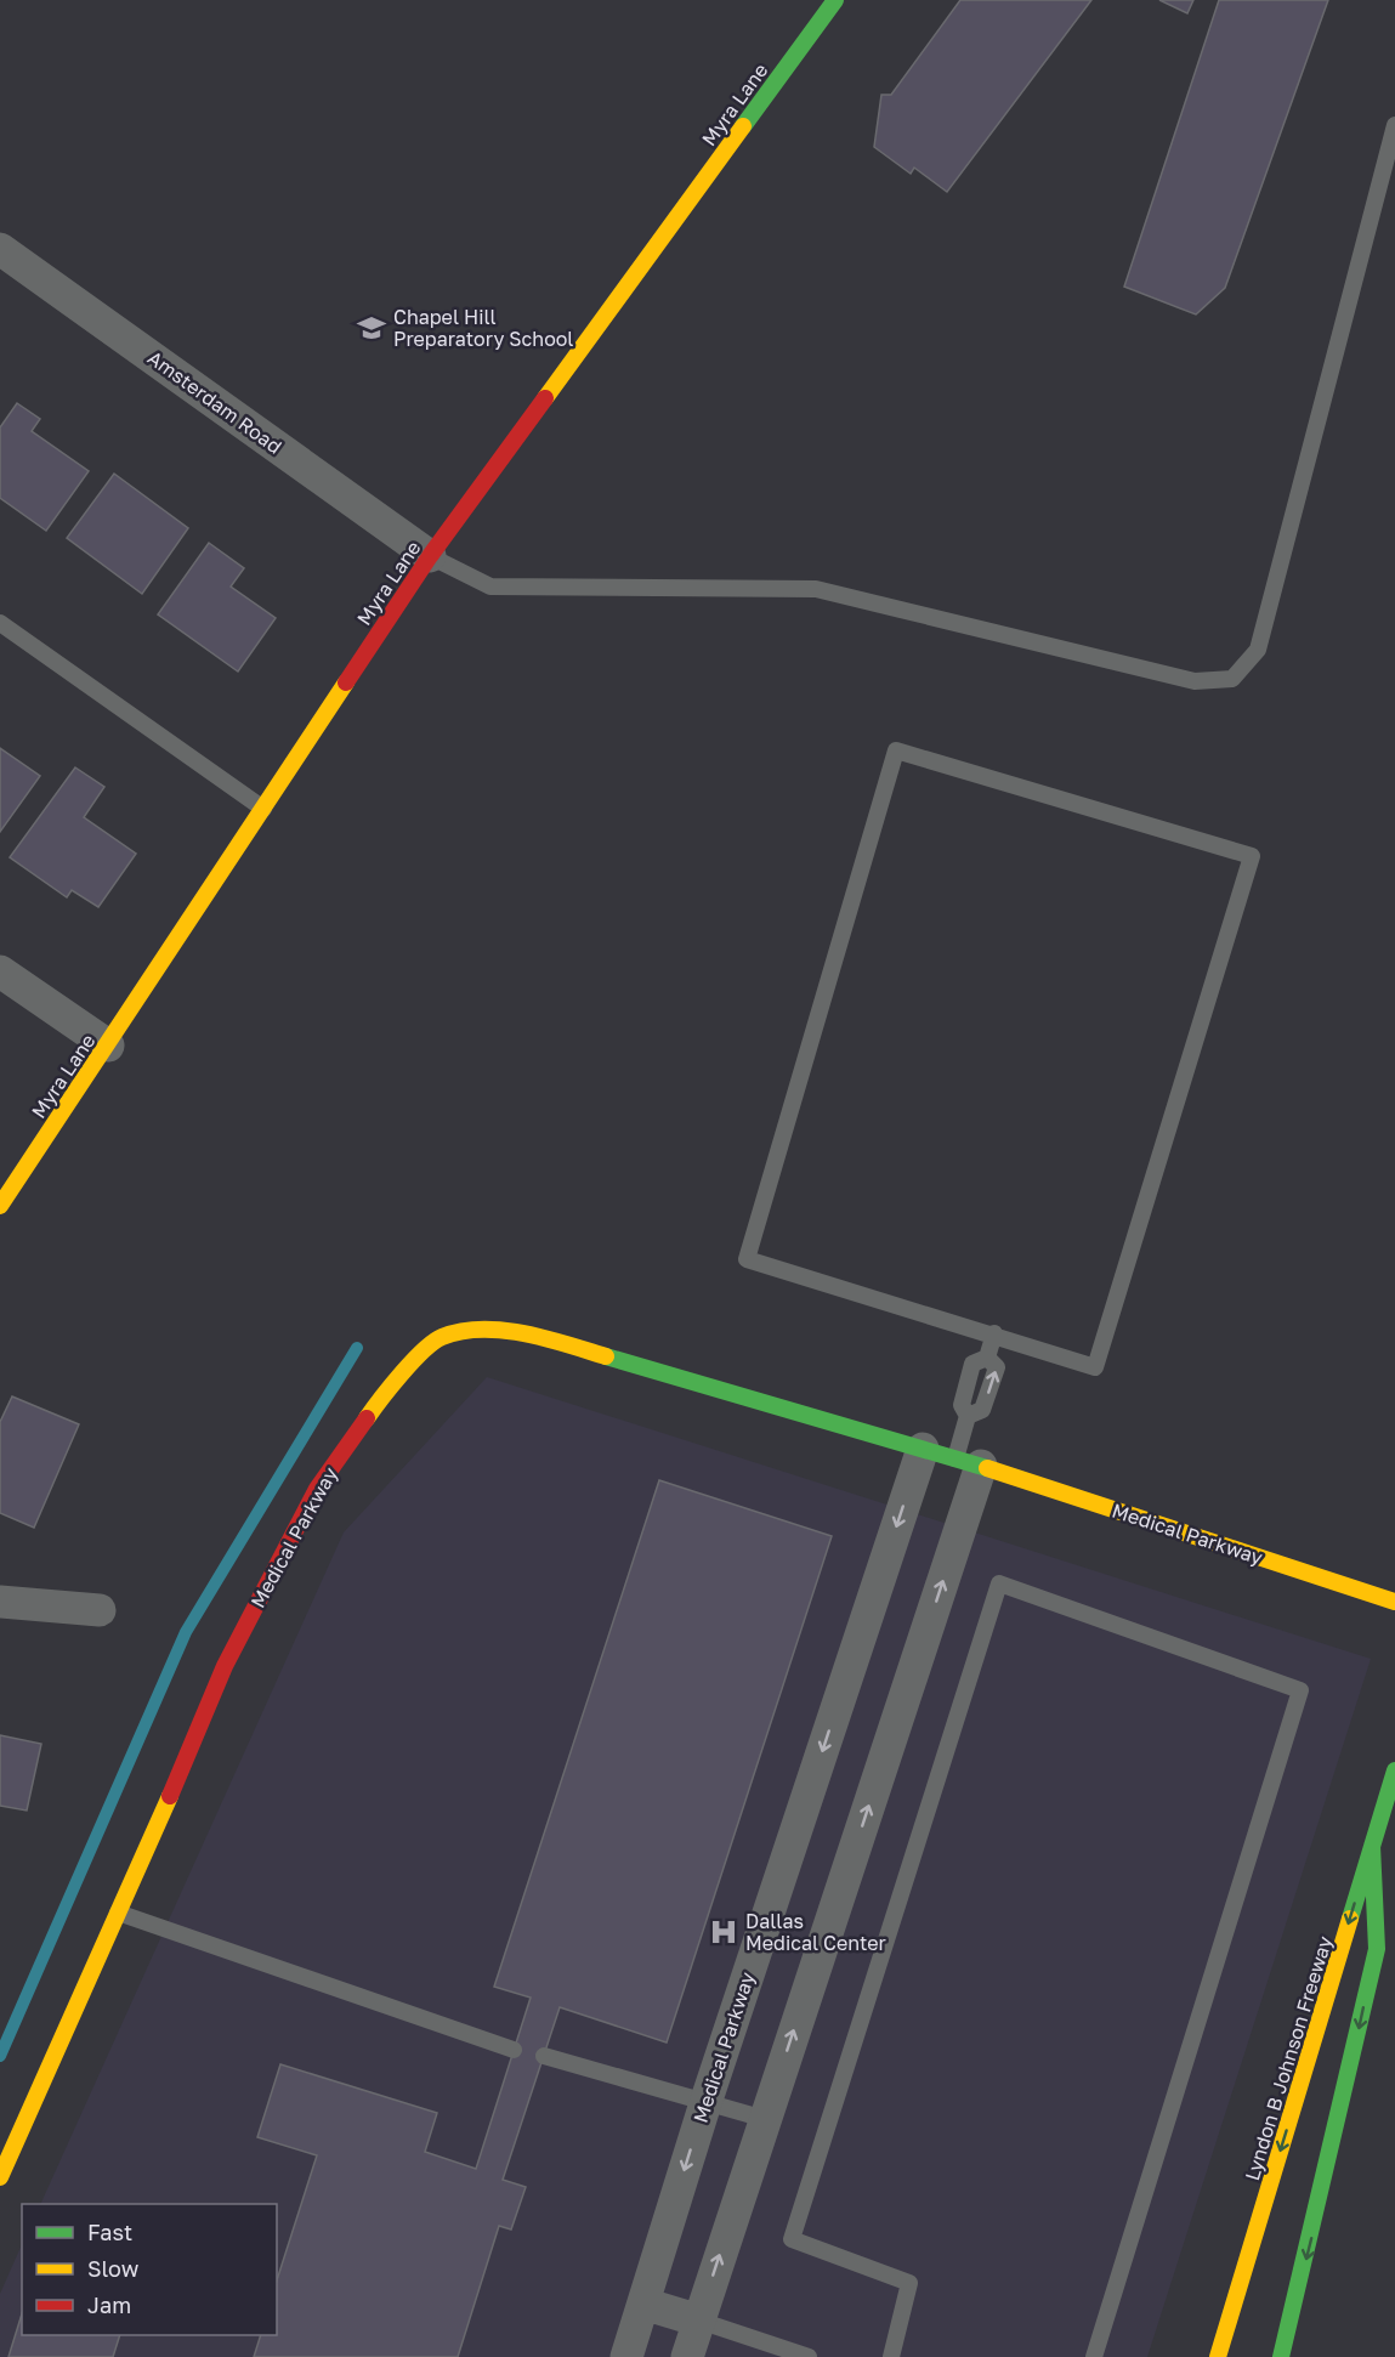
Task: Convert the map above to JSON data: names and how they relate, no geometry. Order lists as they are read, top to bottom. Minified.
{"streets":{"main road":["Myra Lane","Medical Parkway","Lyndon B Johnson Freeway"],"street":["Amsterdam Road"]},"crossings":[["Myra Lane","Amsterdam Road"]],"places":{"school or university":["Chapel Hill Preparatory School"],"hospital":["Dallas Medical Center"]},"legend":["Fast","Slow","Jam"]}
